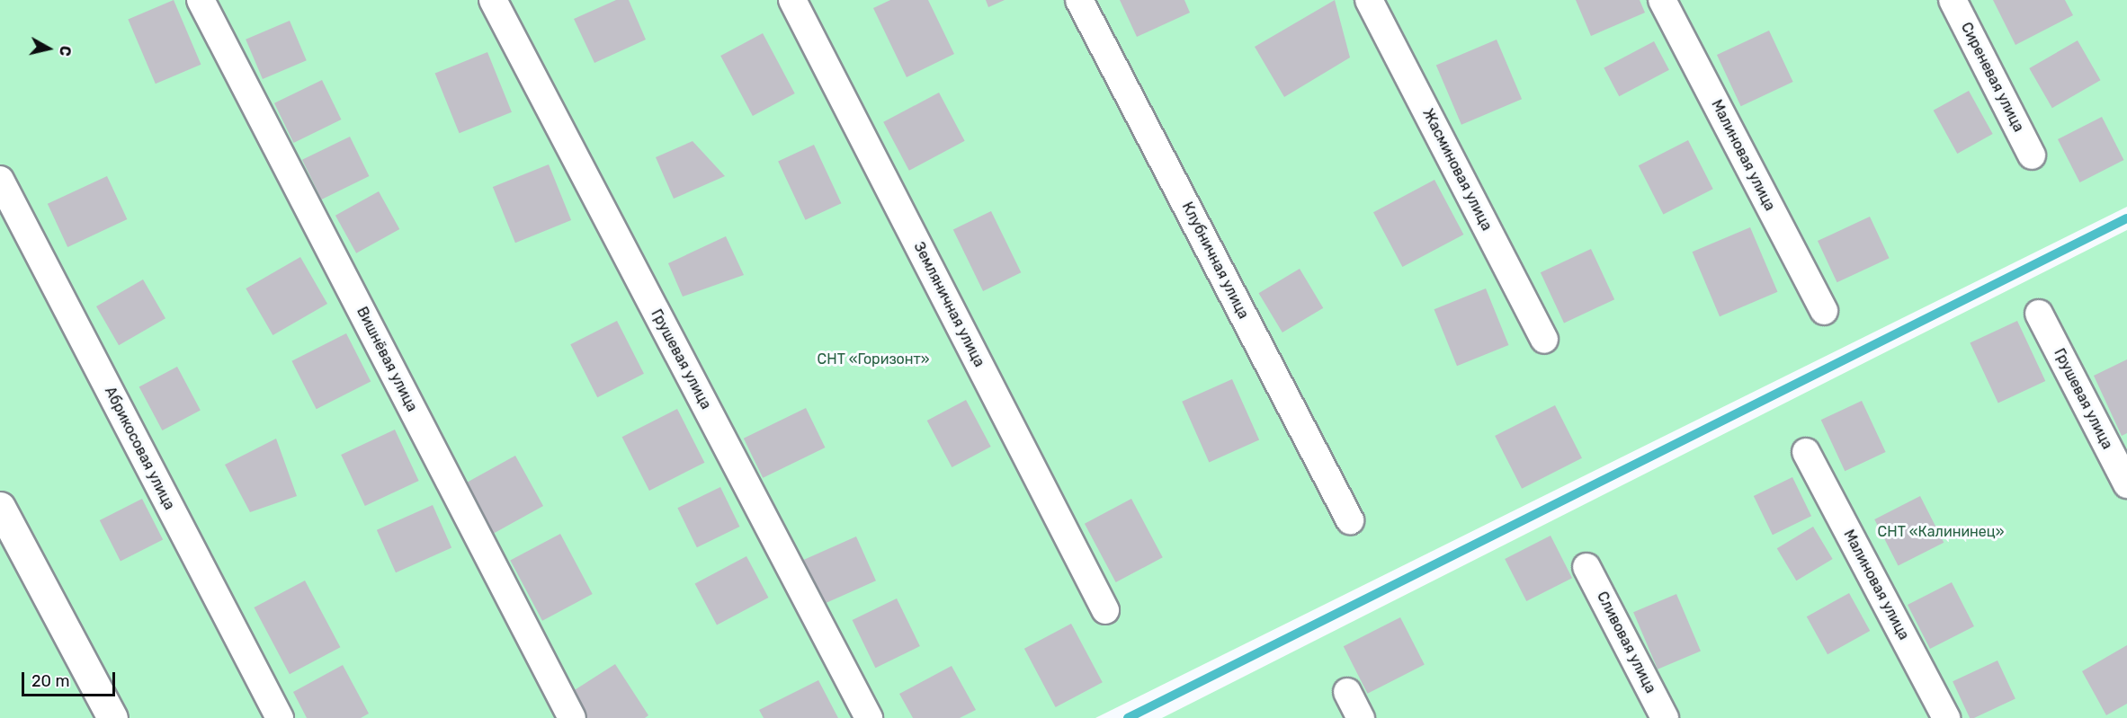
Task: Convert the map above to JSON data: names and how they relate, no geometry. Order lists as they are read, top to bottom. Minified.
{"streets":{"street":["Сиреневая улица","Малиновая улица","Жасминовая улица","Клубничная улица","Земляничная улица","Вишнёвая улица","Грушевая улица","Абрикосовая улица","Сливовая улица"]},"parks":["СНТ «Горизонт»","СНТ «Калининец»"],"scale_bar":"20 m","north":"right"}
